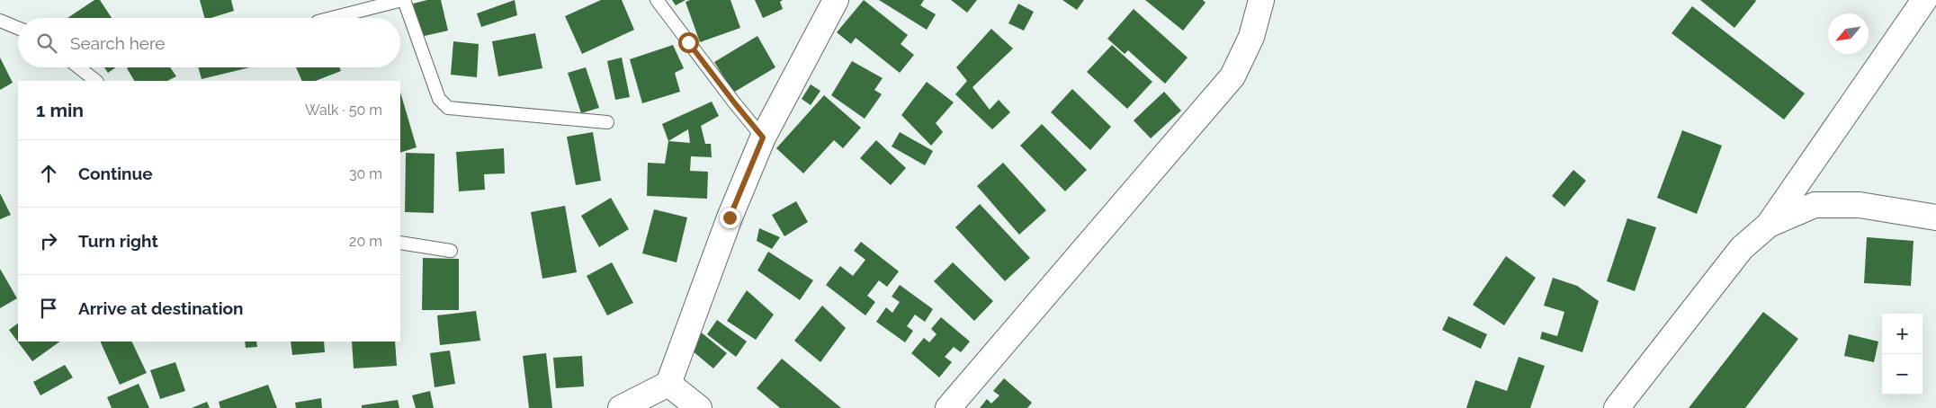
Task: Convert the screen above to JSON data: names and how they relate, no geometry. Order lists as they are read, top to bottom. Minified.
{"north":"bottom left","page":{"search":"Search here","heading":["1 min","Walk · 50 m"],"list":[["Continue","30 m"],["Turn right","20 m"],"Arrive at destination"],"map_buttons":["+","−"]}}
